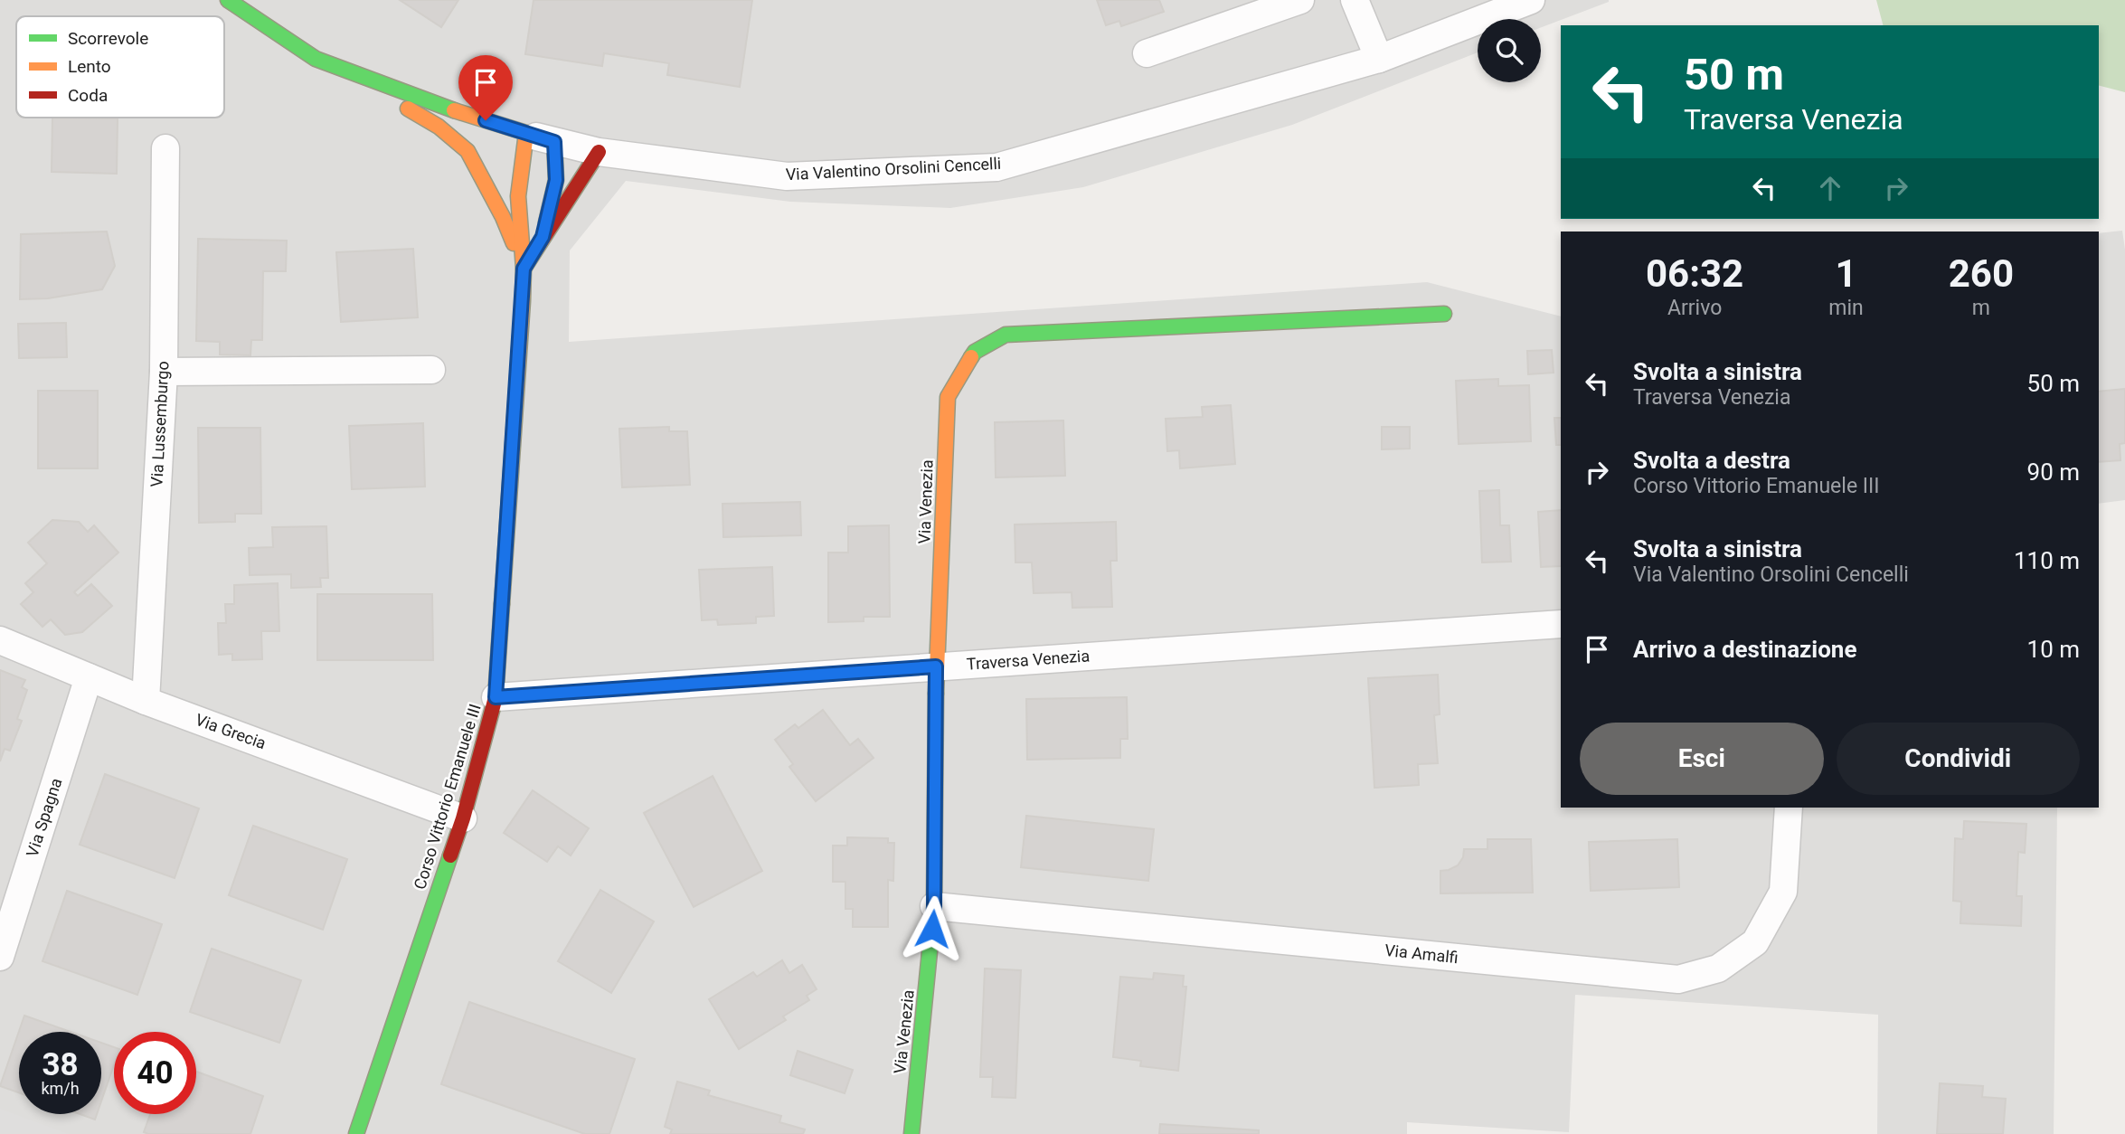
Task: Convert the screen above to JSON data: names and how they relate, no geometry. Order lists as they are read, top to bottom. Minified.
{"streets":{"street":["Via Valentino Orsolini Cencelli","Via Lussemburgo","Via Venezia","Traversa Venezia","Via Grecia","Corso Vittorio Emanuele III","Via Spagna","Via Amalfi"]},"crossings":[["Via Valentino Orsolini Cencelli","Corso Vittorio Emanuele III"],["Via Lussemburgo","Via Grecia"],["Via Venezia","Traversa Venezia"],["Via Venezia","Via Amalfi"],["Traversa Venezia","Corso Vittorio Emanuele III"],["Via Grecia","Corso Vittorio Emanuele III"],["Via Grecia","Via Spagna"]],"legend":["Scorrevole","Lento","Coda"],"page":{"turn":["50 m","Traversa Venezia"],"eta":["06:32","Arrivo","1","min","260","m"],"list":[{"name":"Svolta a sinistra","note":"Traversa Venezia","value":"50 m"},{"name":"Svolta a destra","note":"Corso Vittorio Emanuele III","value":"90 m"},{"name":"Svolta a sinistra","note":"Via Valentino Orsolini Cencelli","value":"110 m"},{"name":"Arrivo a destinazione","value":"10 m"}],"buttons":["Esci","Condividi"],"speed":"38 km/h","limit":"40"}}
